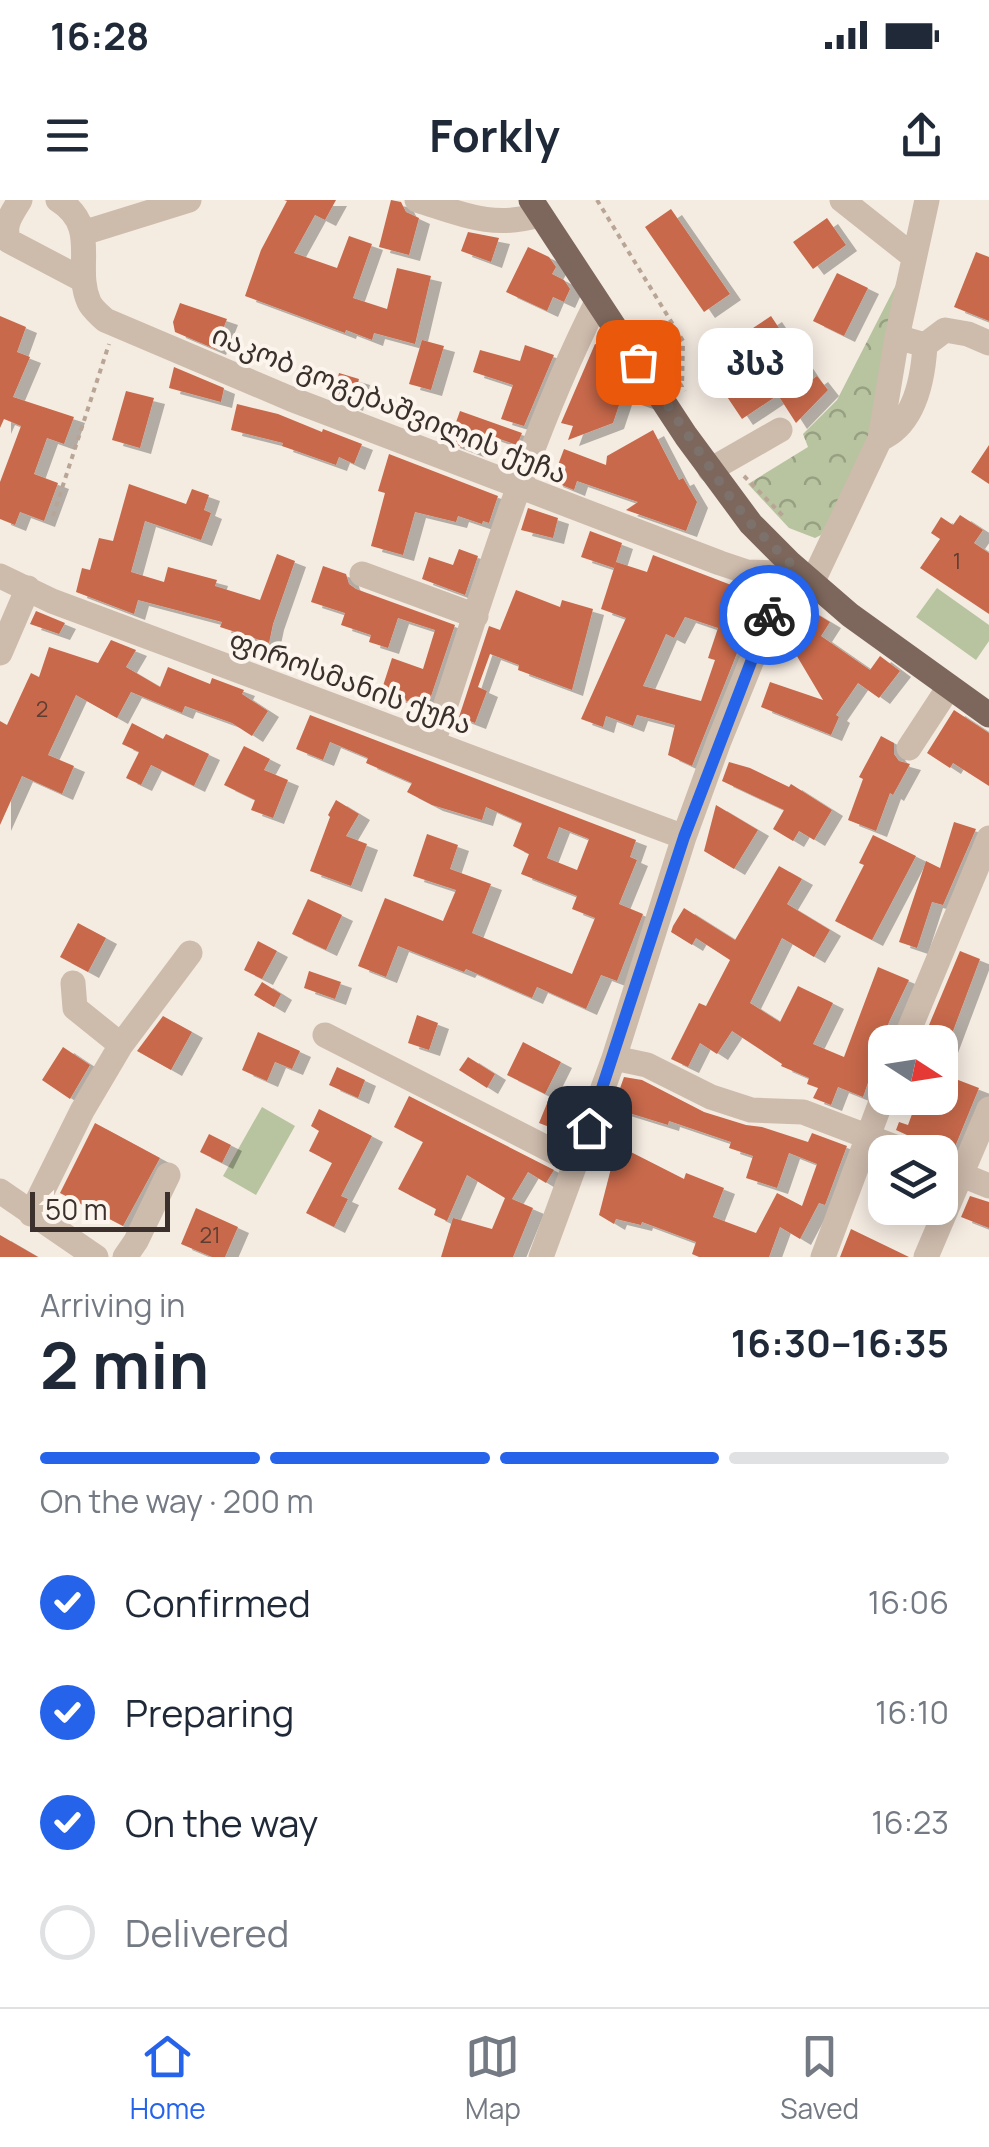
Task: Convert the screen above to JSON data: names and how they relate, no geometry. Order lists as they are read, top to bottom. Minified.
{"streets":{"street":["იაკობ გოგებაშვილის ქუჩა","ფიროსმანის ქუჩა"]},"places":["პსპ"],"house_numbers":["1","2","21"],"scale_bar":"50 m","north":"right","page":{"status":"16:28","header":"Forkly","bubble":"პსპ","scale":"50 m","heading":["2 min","Arriving in","16:30–16:35"],"bar":"On the way · 200 m","list":[["Confirmed","16:06"],["Preparing","16:10"],["On the way","16:23"],"Delivered"],"tabs":["Home","Map","Saved"]}}
